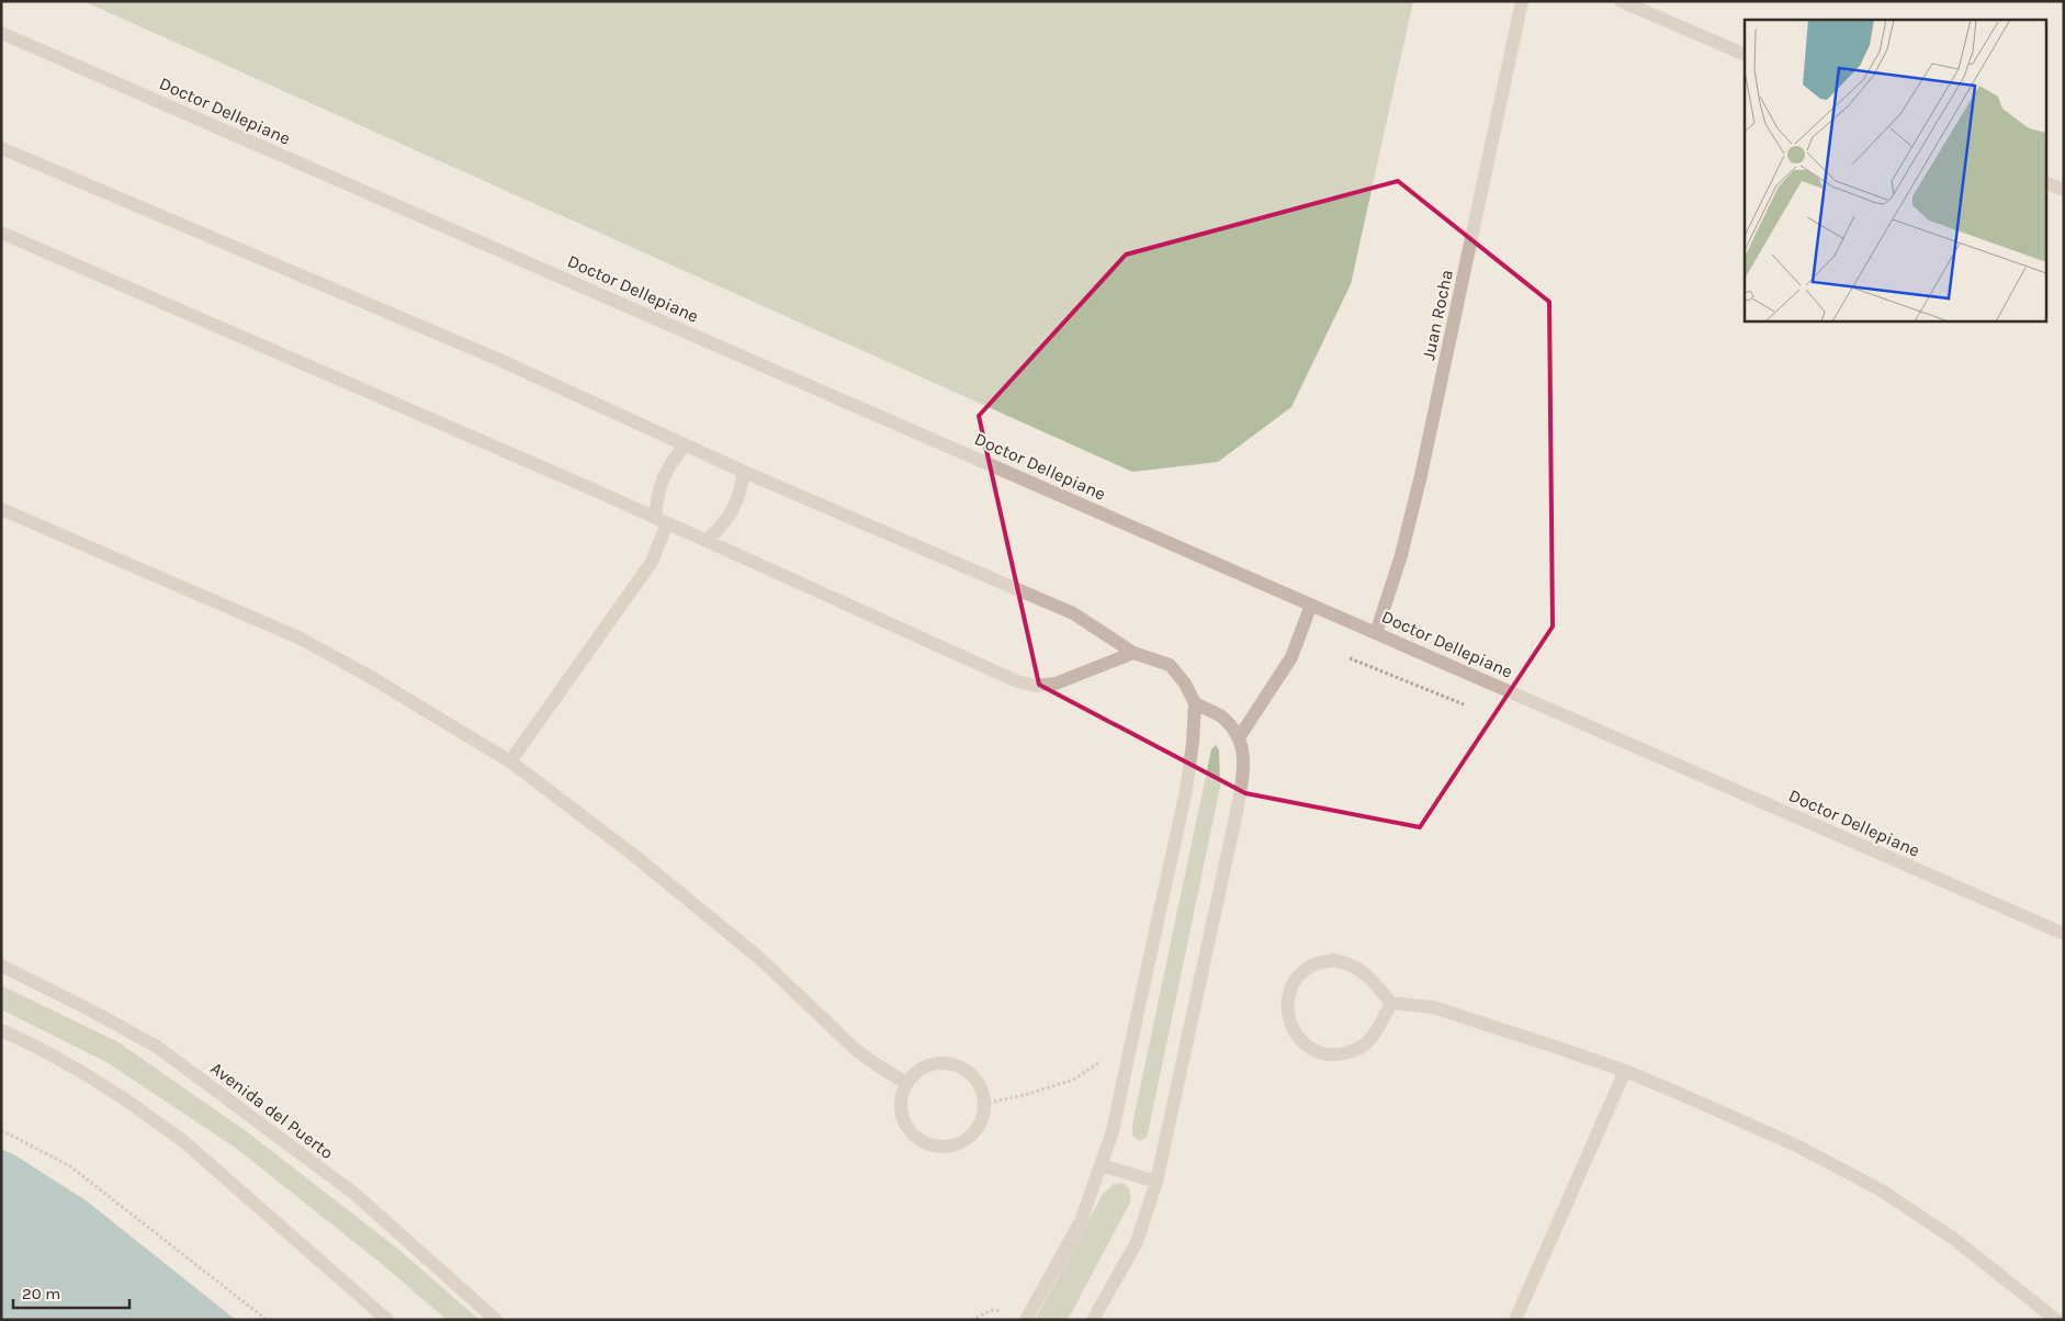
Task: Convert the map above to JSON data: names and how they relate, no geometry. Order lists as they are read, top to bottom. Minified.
{"streets":{"street":["Doctor Dellepiane","Juan Rocha","Avenida del Puerto"]},"crossings":[["Doctor Dellepiane","Juan Rocha"]],"scale_bar":"20 m"}
